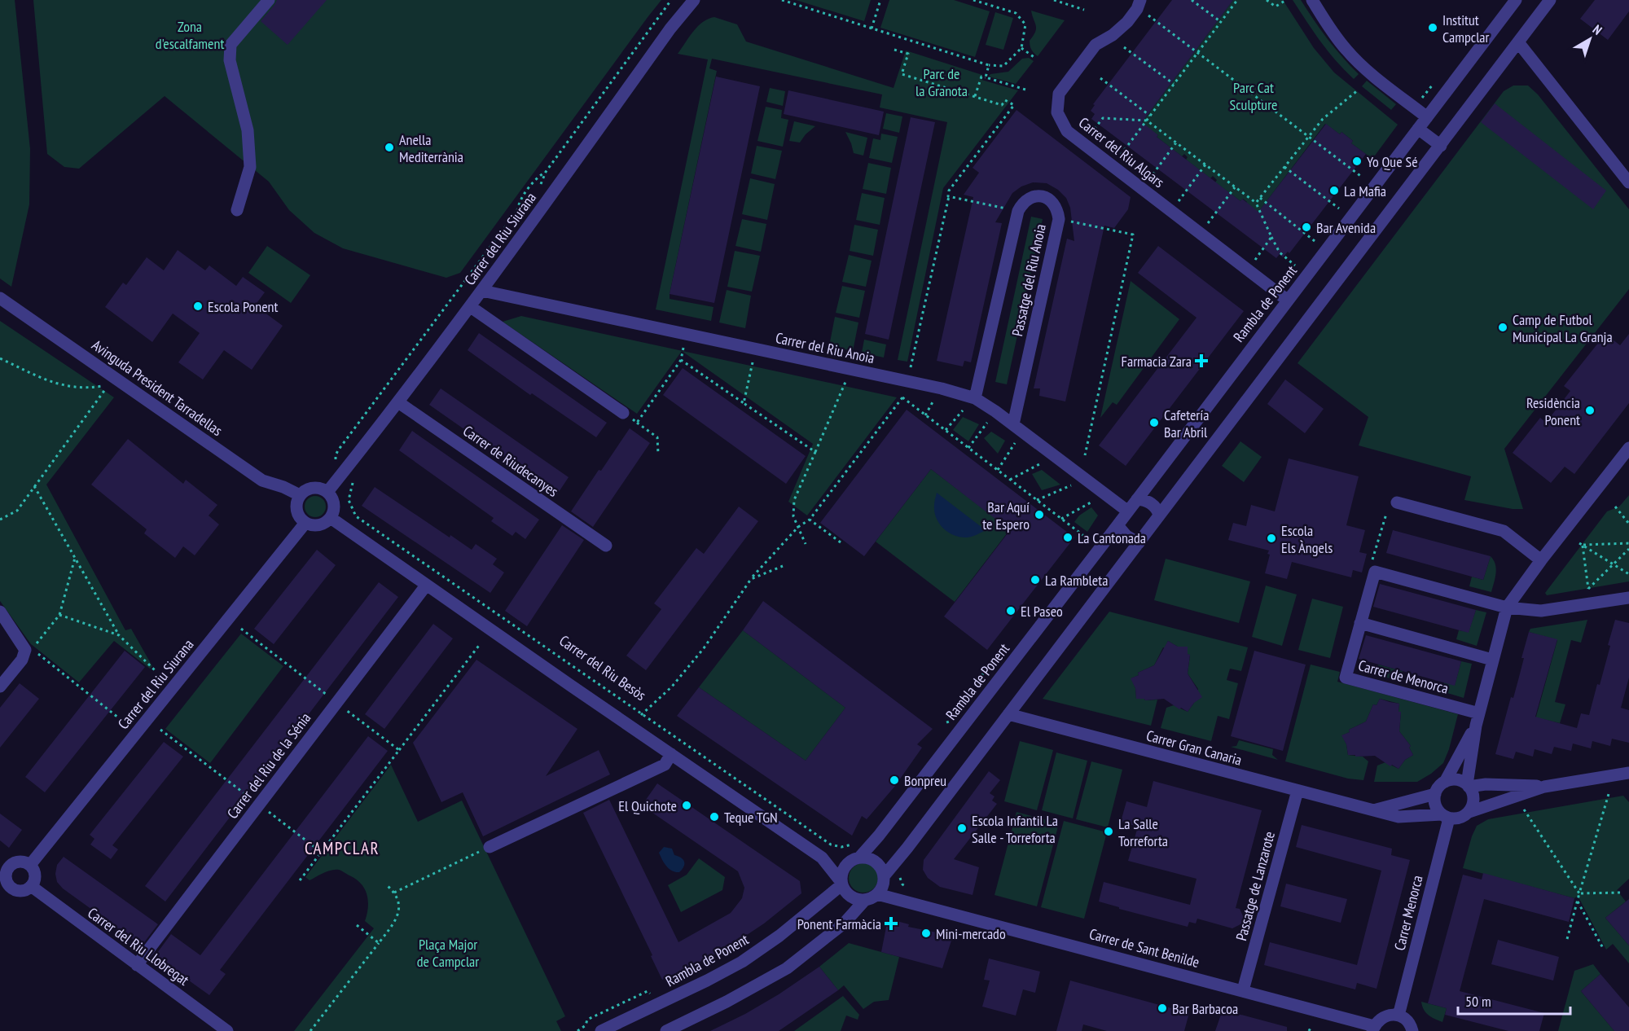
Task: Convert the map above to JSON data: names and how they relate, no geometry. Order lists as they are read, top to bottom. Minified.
{"streets":{"street":["Carrer del Riu Algars","Carrer del Riu Siurana","Passatge del Riu Anoia","Rambla de Ponent","Carrer del Riu Anoia","Avinguda President Tarradellas","Carrer de Riudecanyes","Carrer de Menorca","Carrer Gran Canaria","Carrer del Riu de la Sénia","Passatge de Lanzarote","Carrer Menorca","Carrer del Riu Llobregat","Carrer de Sant Benilde"],"path":["Carrer del Riu Besòs"]},"crossings":[["Carrer del Riu Algars","Rambla de Ponent"],["Carrer del Riu Siurana","Carrer del Riu Anoia"],["Carrer del Riu Siurana","Avinguda President Tarradellas"],["Carrer del Riu Siurana","Carrer de Riudecanyes"],["Carrer del Riu Siurana","Carrer del Riu Llobregat"],["Passatge del Riu Anoia","Carrer del Riu Anoia"],["Rambla de Ponent","Carrer del Riu Anoia"],["Rambla de Ponent","Carrer de Sant Benilde"],["Carrer Gran Canaria","Passatge de Lanzarote"],["Carrer Gran Canaria","Carrer Menorca"],["Carrer del Riu de la Sénia","Carrer del Riu Llobregat"],["Passatge de Lanzarote","Carrer de Sant Benilde"]],"districts":["CAMPCLAR"],"parks":["Zona d'escalfament","Parc de la Granota","Parc Cat Sculpture","Plaça Major de Campclar"],"places":{"other":["Institut Campclar","Anella Mediterrània","Yo Que Sé","La Mafia","Bar Avenida","Escola Ponent","Camp de Futbol Municipal La Granja","Residència Ponent","Cafetería Bar Abril","Bar Aquí te Espero","La Cantonada","Escola Els Àngels","La Rambleta","El Paseo","Bonpreu","El Quichote","Teque TGN","Escola Infantil La Salle - Torreforta","La Salle Torreforta","Mini-mercado","Bar Barbacoa"],"health":["Farmacia Zara","Ponent Farmàcia"]},"scale_bar":"50 m","north":"top right"}
